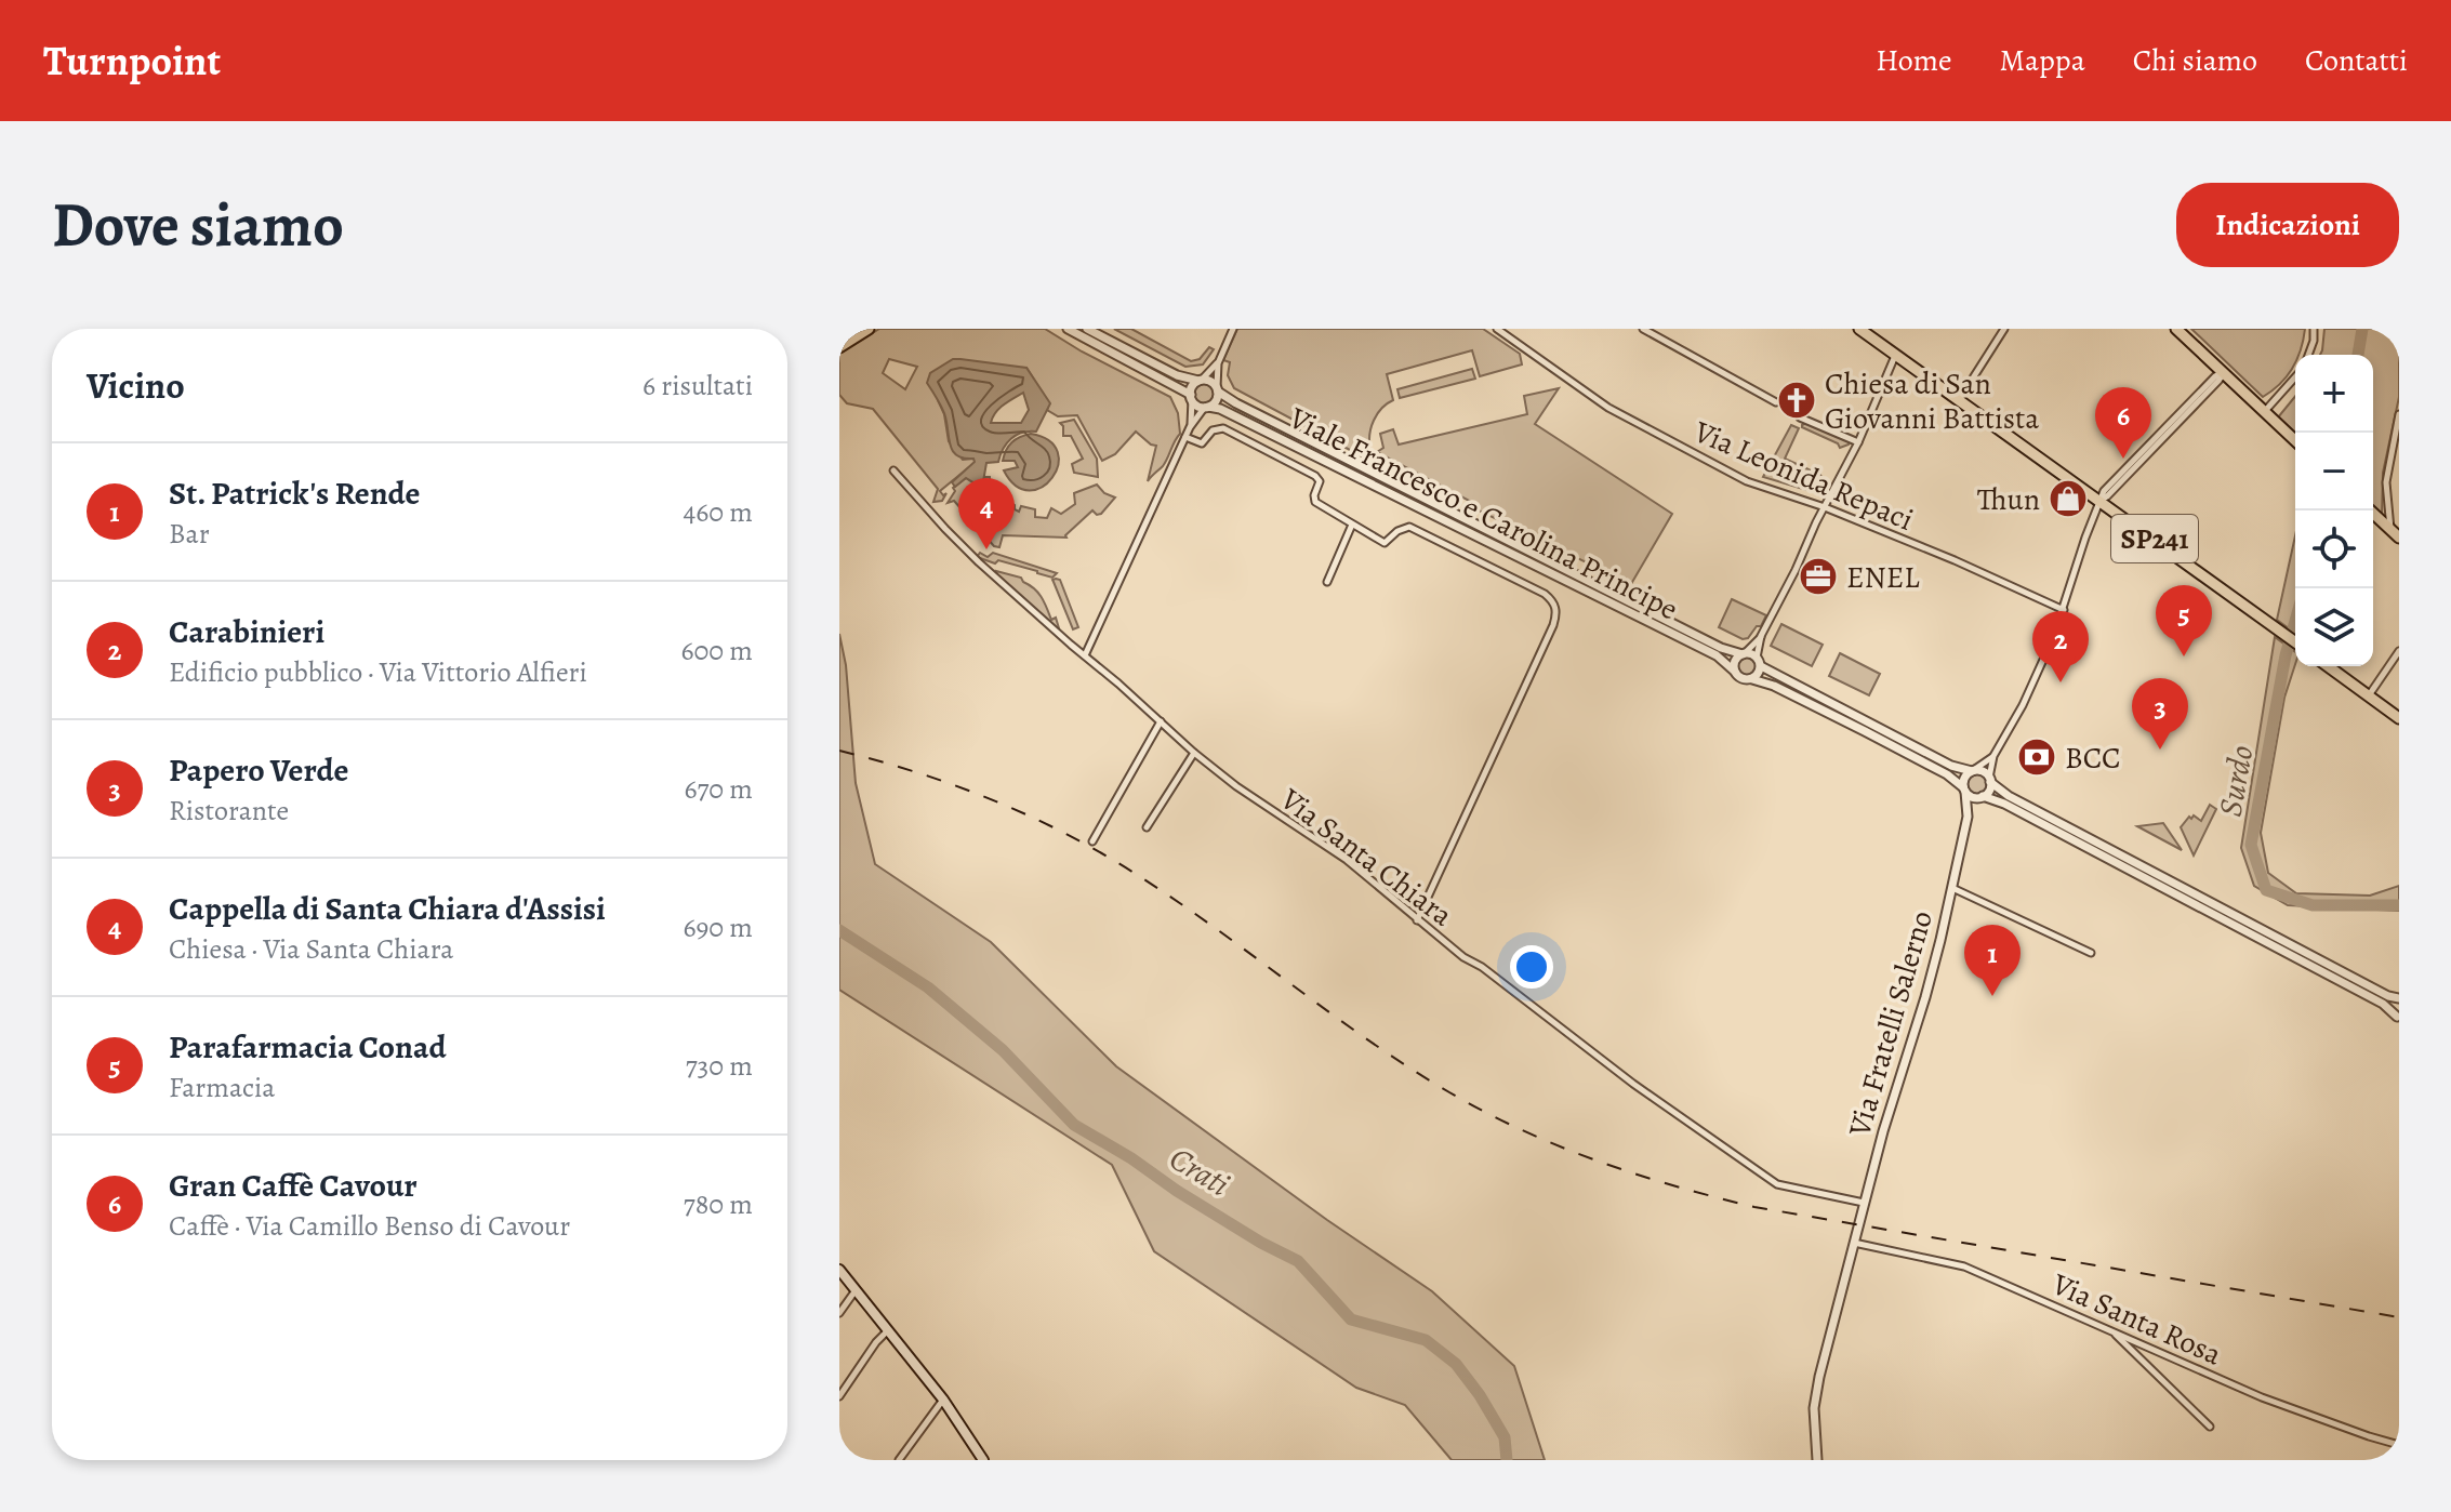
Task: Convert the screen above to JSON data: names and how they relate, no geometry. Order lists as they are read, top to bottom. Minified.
{"streets":{"main road":["SP241"],"street":["Via Leonida Repaci","Viale Francesco e Carolina Principe","Via Santa Chiara","Via Fratelli Salerno","Via Santa Rosa"]},"crossings":[["Viale Francesco e Carolina Principe","Via Fratelli Salerno"],["Via Santa Chiara","Via Fratelli Salerno"],["Via Fratelli Salerno","Via Santa Rosa"]],"water":["Surdo","Crati"],"places":{"church":["Chiesa di San Giovanni Battista"],"shop":["Thun"],"office":["ENEL"],"bank":["BCC"]},"page":{"header":"Turnpoint","nav":["Home","Mappa","Chi siamo","Contatti"],"buttons":"Indicazioni","title":"Dove siamo","heading":["Vicino","6 risultati"],"map_buttons":["+","−"],"pins":["6","4","5","2","3","1"],"list":[{"mark":"1","name":"St. Patrick's Rende","note":"Bar","value":"460 m"},{"mark":"2","name":"Carabinieri","note":"Edificio pubblico · Via Vittorio Alfieri","value":"600 m"},{"mark":"3","name":"Papero Verde","note":"Ristorante","value":"670 m"},{"mark":"4","name":"Cappella di Santa Chiara d'Assisi","note":"Chiesa · Via Santa Chiara","value":"690 m"},{"mark":"5","name":"Parafarmacia Conad","note":"Farmacia","value":"730 m"},{"mark":"6","name":"Gran Caffè Cavour","note":"Caffè · Via Camillo Benso di Cavour","value":"780 m"}]}}
